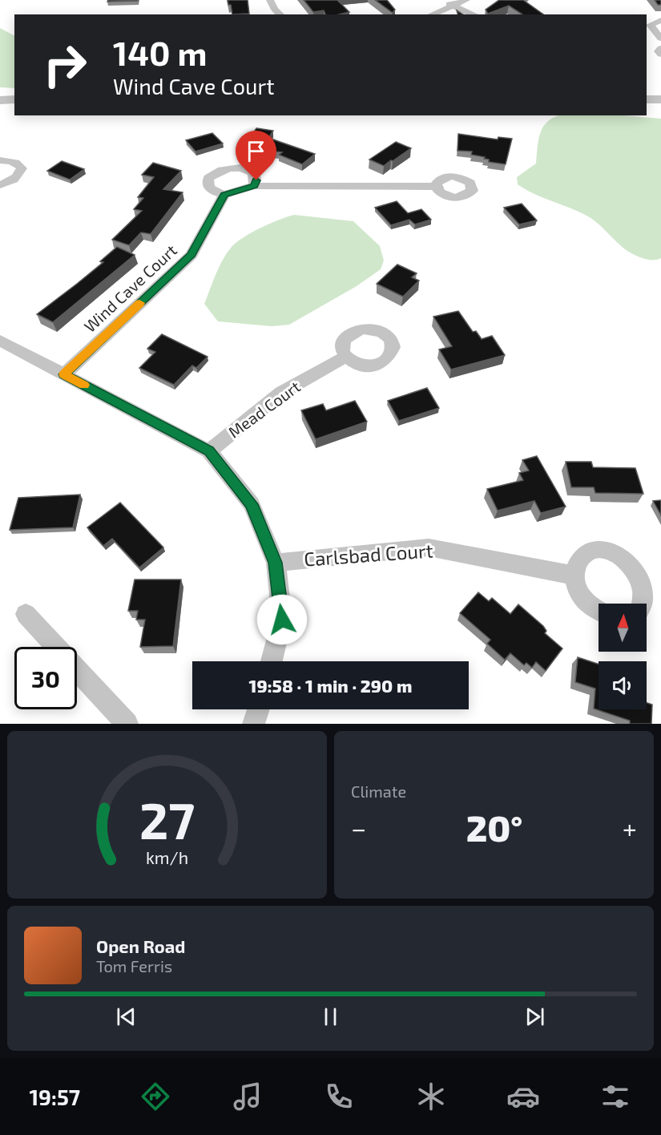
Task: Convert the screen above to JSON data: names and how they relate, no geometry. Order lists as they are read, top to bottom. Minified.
{"streets":{"street":["Wind Cave Court","Mead Court","Carlsbad Court"]},"north":"top","page":{"turn":["140 m","Wind Cave Court"],"limit":"30","trip":"19:58 · 1 min · 290 m","tile":"Climate","heat":["−","20°","+"],"song":["Open Road","Tom Ferris"],"tabs":"19:57","gauge":["27","km/h"]}}
